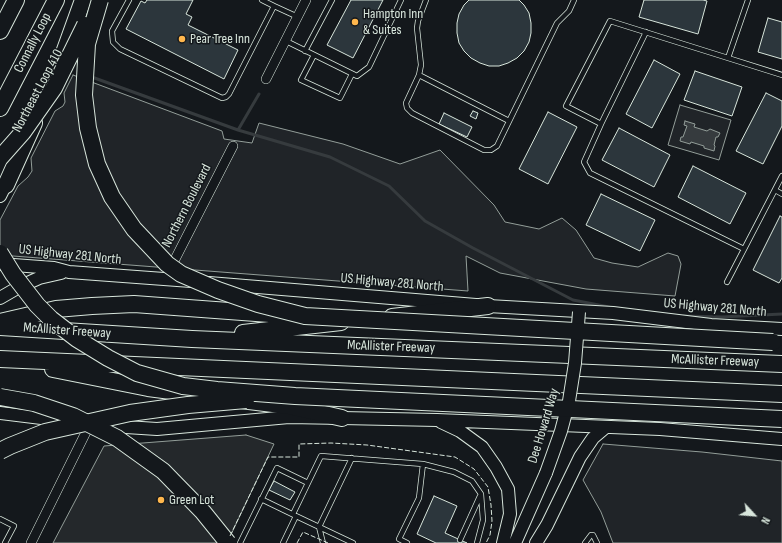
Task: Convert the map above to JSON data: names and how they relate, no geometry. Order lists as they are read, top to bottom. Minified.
{"streets":{"highway":["Connally Loop","McAllister Freeway"],"main road":["Northeast Loop 410","US Highway 281 North","Dee Howard Way"],"street":["Northern Boulevard"]},"crossings":[["Northern Boulevard","US Highway 281 North"],["US Highway 281 North","Dee Howard Way"]],"places":["Hampton Inn & Suites","Pear Tree Inn","Green Lot"],"north":"bottom right"}
